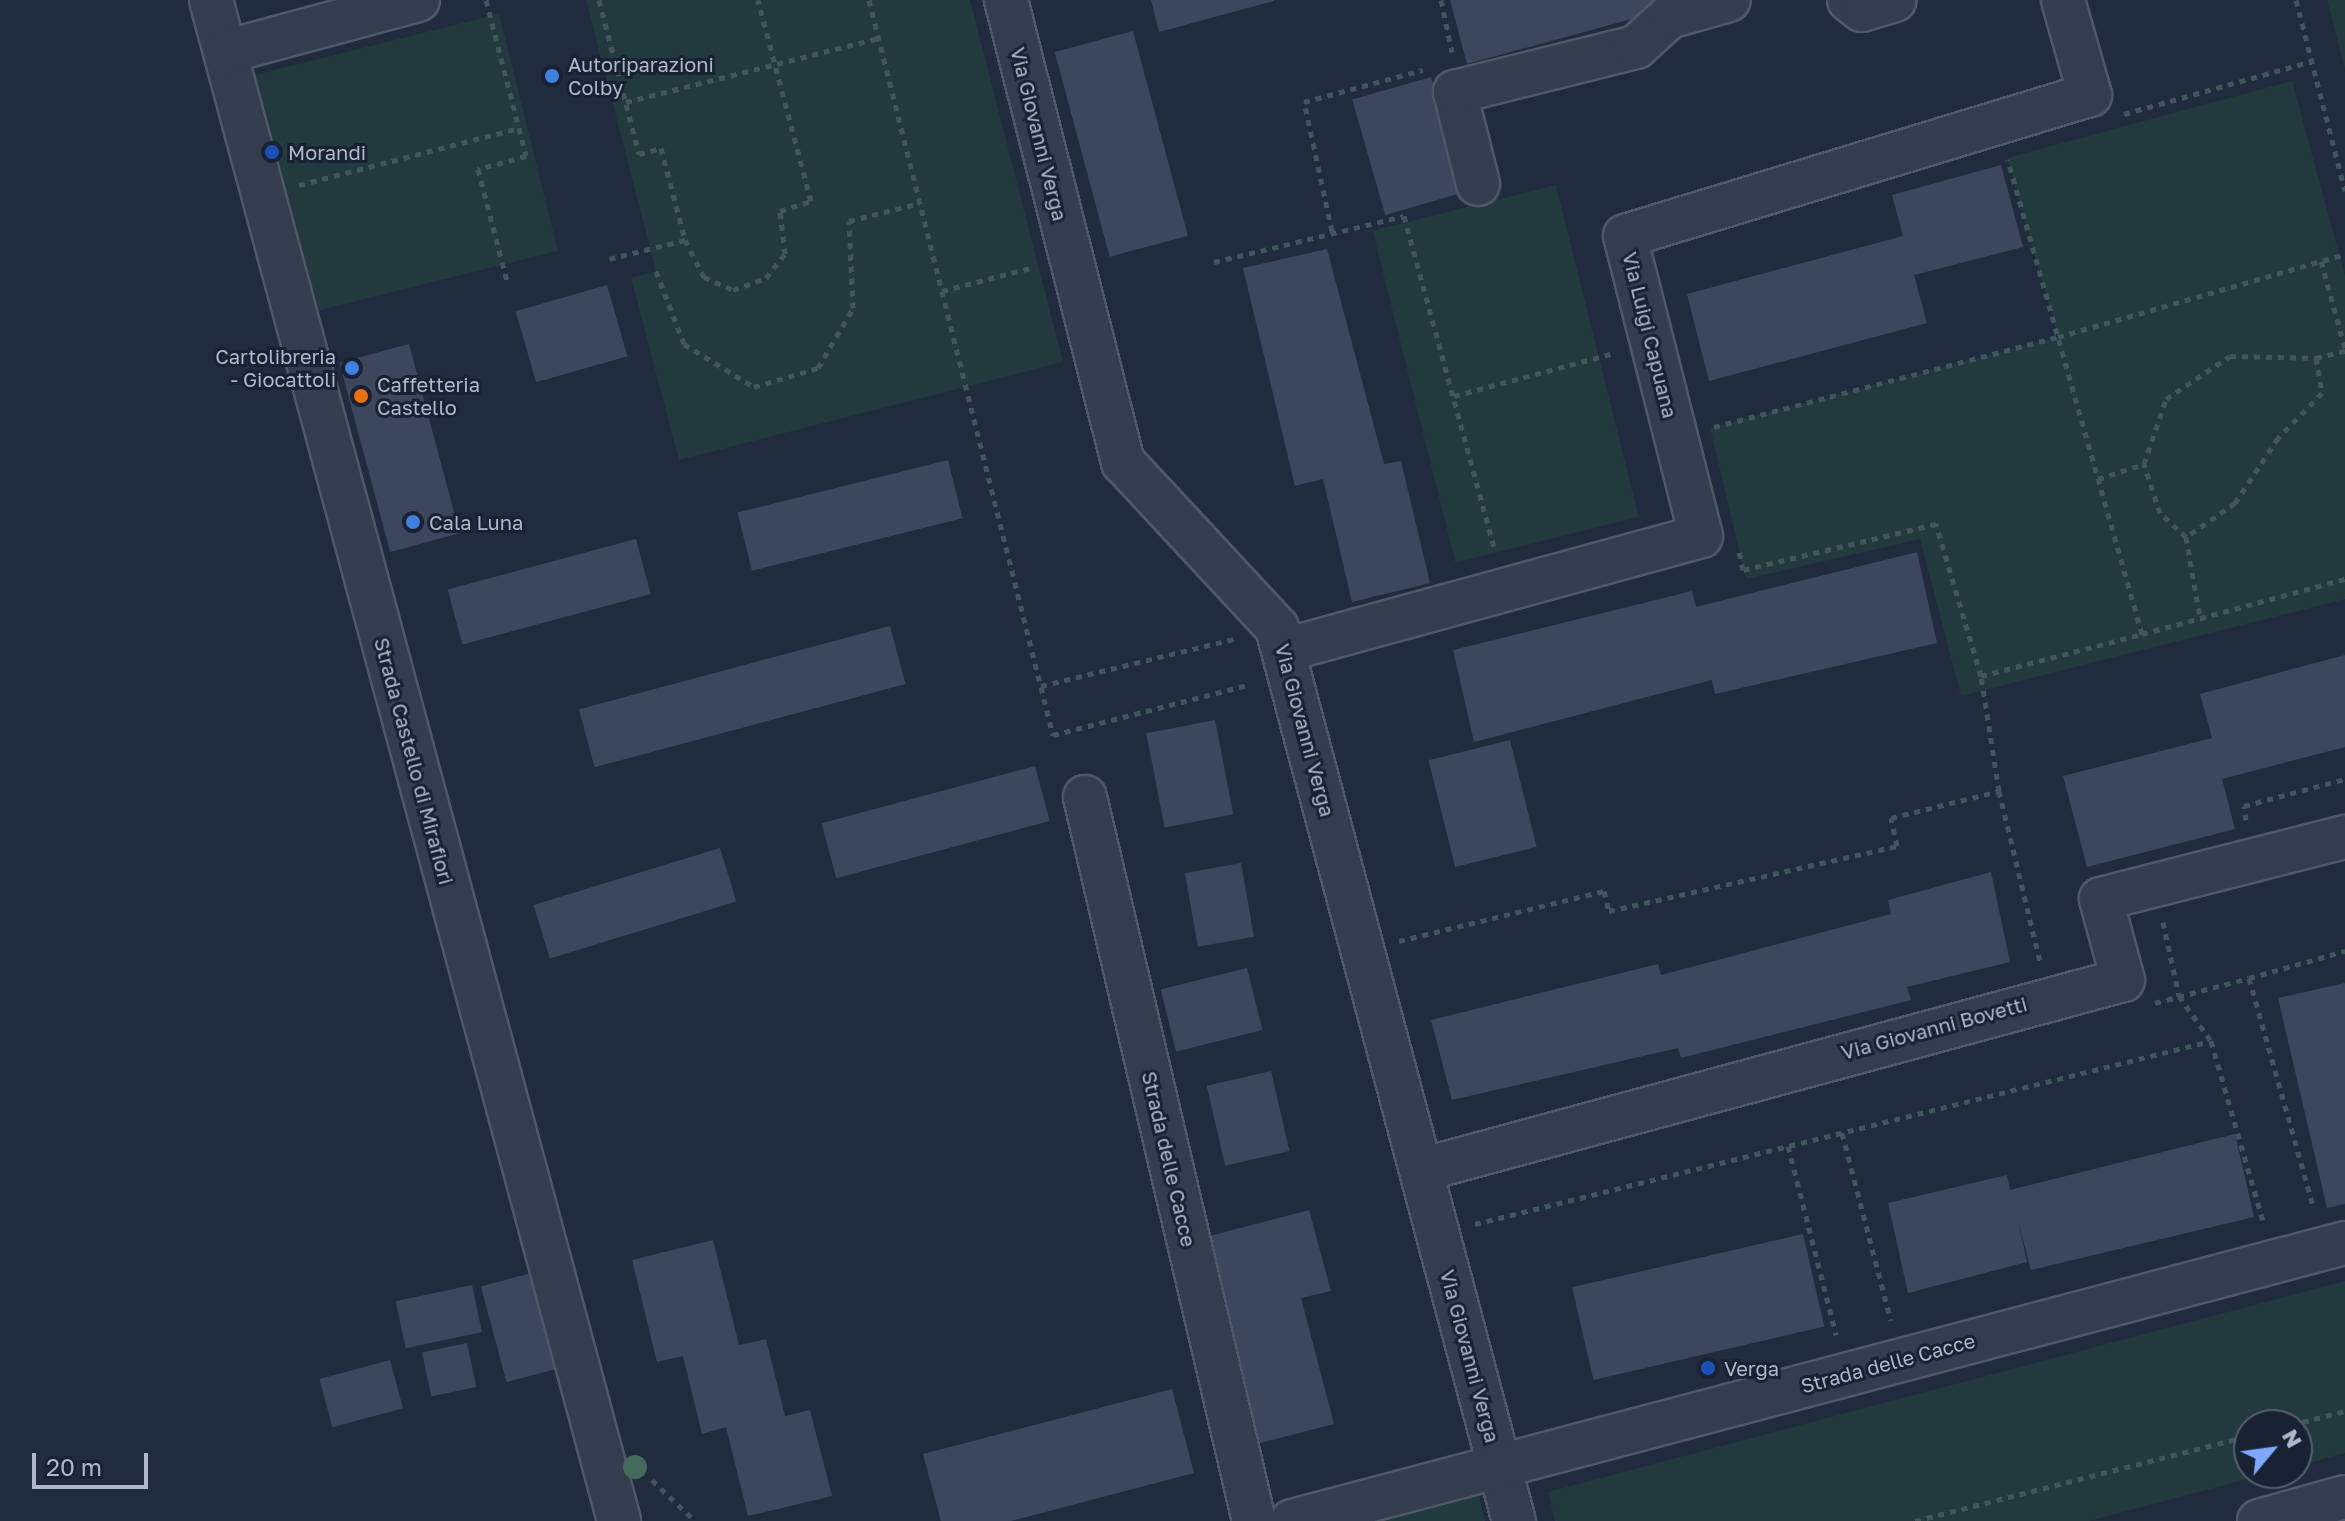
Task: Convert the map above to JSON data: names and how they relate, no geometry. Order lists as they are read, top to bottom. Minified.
{"streets":{"street":["Via Giovanni Verga","Via Luigi Capuana","Strada Castello di Mirafiori","Via Giovanni Bovetti","Strada delle Cacce"]},"crossings":[["Via Giovanni Verga","Via Luigi Capuana"],["Via Giovanni Verga","Via Giovanni Bovetti"],["Via Giovanni Verga","Strada delle Cacce"]],"places":["Autoriparazioni Colby","Morandi","Cartolibreria - Giocattoli","Caffetteria Castello","Cala Luna","Verga"],"scale_bar":"20 m","north":"top right"}
